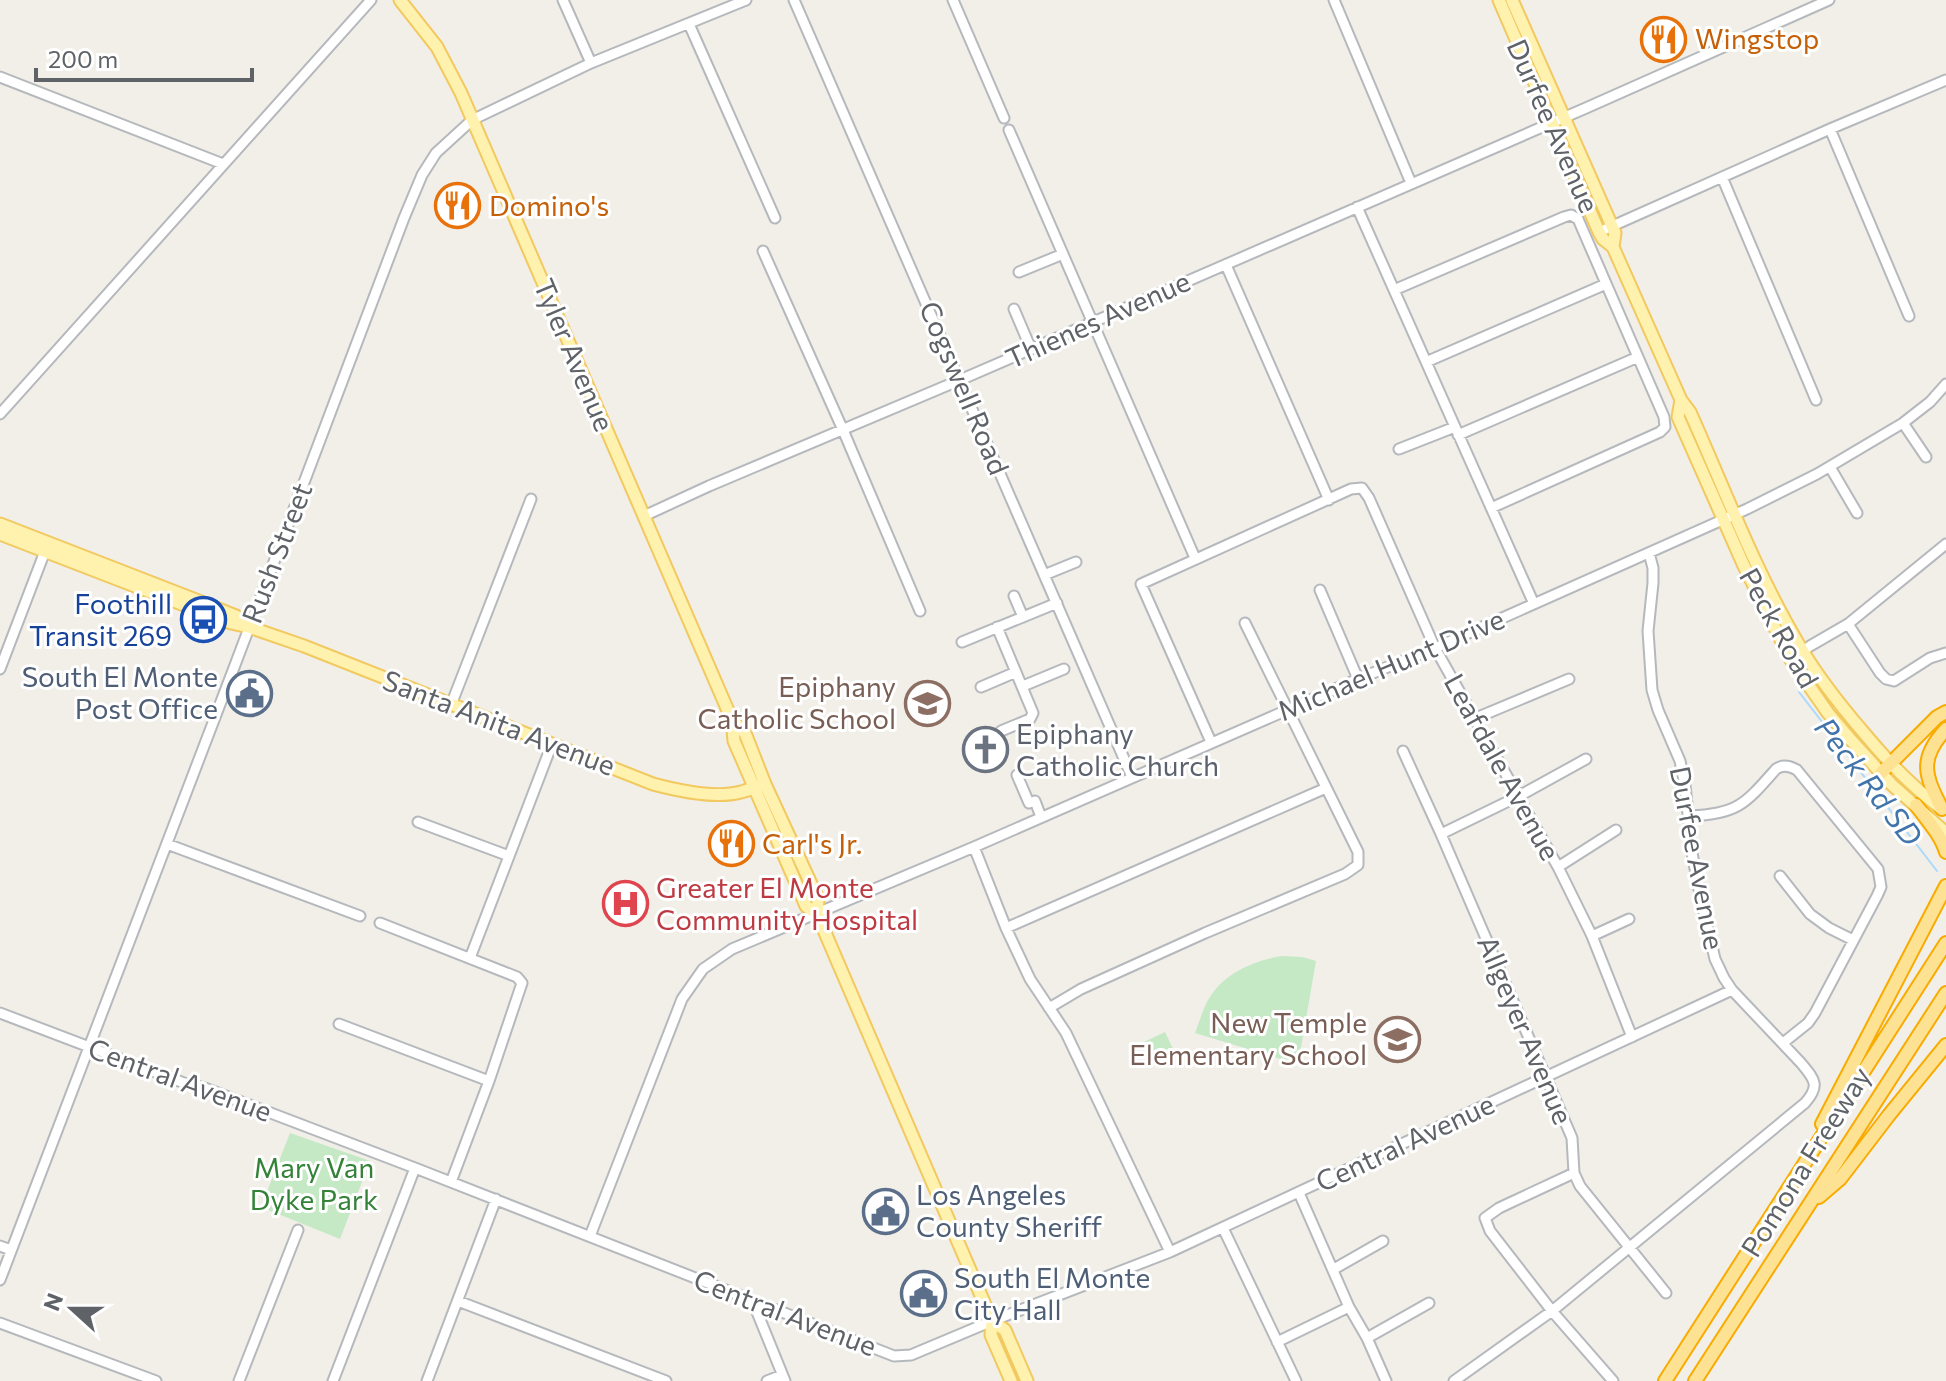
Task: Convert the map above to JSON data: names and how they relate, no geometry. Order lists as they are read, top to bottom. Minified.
{"streets":{"highway":["Pomona Freeway"],"main road":["Durfee Avenue","Tyler Avenue","Peck Road","Santa Anita Avenue"],"street":["Thienes Avenue","Cogswell Road","Rush Street","Michael Hunt Drive","Leafdale Avenue","Allgeyer Avenue","Central Avenue"]},"crossings":[["Durfee Avenue","Thienes Avenue"],["Durfee Avenue","Peck Road"],["Durfee Avenue","Michael Hunt Drive"],["Durfee Avenue","Allgeyer Avenue"],["Durfee Avenue","Central Avenue"],["Thienes Avenue","Tyler Avenue"],["Thienes Avenue","Cogswell Road"],["Tyler Avenue","Rush Street"],["Tyler Avenue","Santa Anita Avenue"],["Cogswell Road","Michael Hunt Drive"],["Rush Street","Santa Anita Avenue"],["Rush Street","Central Avenue"],["Peck Road","Michael Hunt Drive"],["Michael Hunt Drive","Leafdale Avenue"],["Michael Hunt Drive","Central Avenue"],["Leafdale Avenue","Central Avenue"],["Allgeyer Avenue","Central Avenue"]],"water":["Peck Rd SD"],"parks":["Mary Van Dyke Park"],"places":{"restaurant":["Wingstop","Domino's","Carl's Jr."],"bus stop":["Foothill Transit 269"],"public building":["South El Monte Post Office","Los Angeles County Sheriff","South El Monte City Hall"],"school or university":["Epiphany Catholic School","New Temple Elementary School"],"church":["Epiphany Catholic Church"],"hospital":["Greater El Monte Community Hospital"]},"scale_bar":"200 m","north":"left"}
